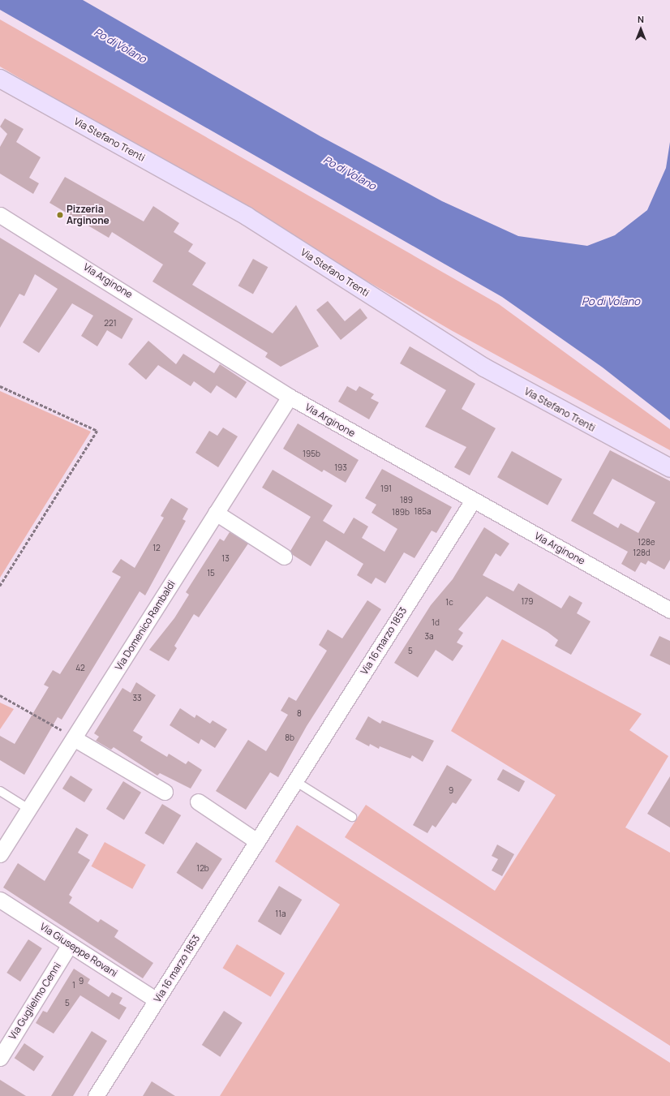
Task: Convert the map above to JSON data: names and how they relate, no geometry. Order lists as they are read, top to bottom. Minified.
{"streets":{"main road":["Via Stefano Trenti"],"street":["Via Arginone","Via Domenico Rambaldi","Via 16 marzo 1853","Via Giuseppe Rovani","Via Guglielmo Cenni"]},"crossings":[["Via Arginone","Via Domenico Rambaldi"],["Via Arginone","Via 16 marzo 1853"],["Via 16 marzo 1853","Via Giuseppe Rovani"],["Via Giuseppe Rovani","Via Guglielmo Cenni"]],"water":["Po di Volano"],"places":["Pizzeria Arginone"],"house_numbers":["221","195b","193","191","189","185a","189b","128e","12","128d","13","15","179","1c","1d","3a","5","42","33","8","8b","9","12b","11a","9","1","5"],"north":"top"}
